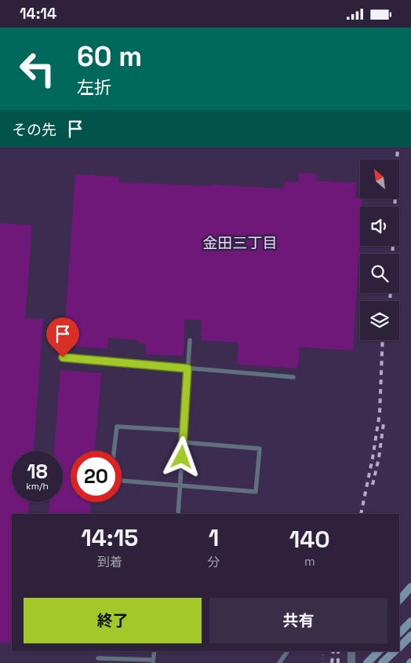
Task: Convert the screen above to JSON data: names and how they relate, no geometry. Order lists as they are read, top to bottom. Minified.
{"districts":["金田三丁目"],"north":"top left","page":{"status":"14:14","turn":["60 m","左折"],"then":"その先","speed":"18 km/h","limit":"20","eta":["14:15","到着","1","分","140","m"],"buttons":["終了","共有"]}}
